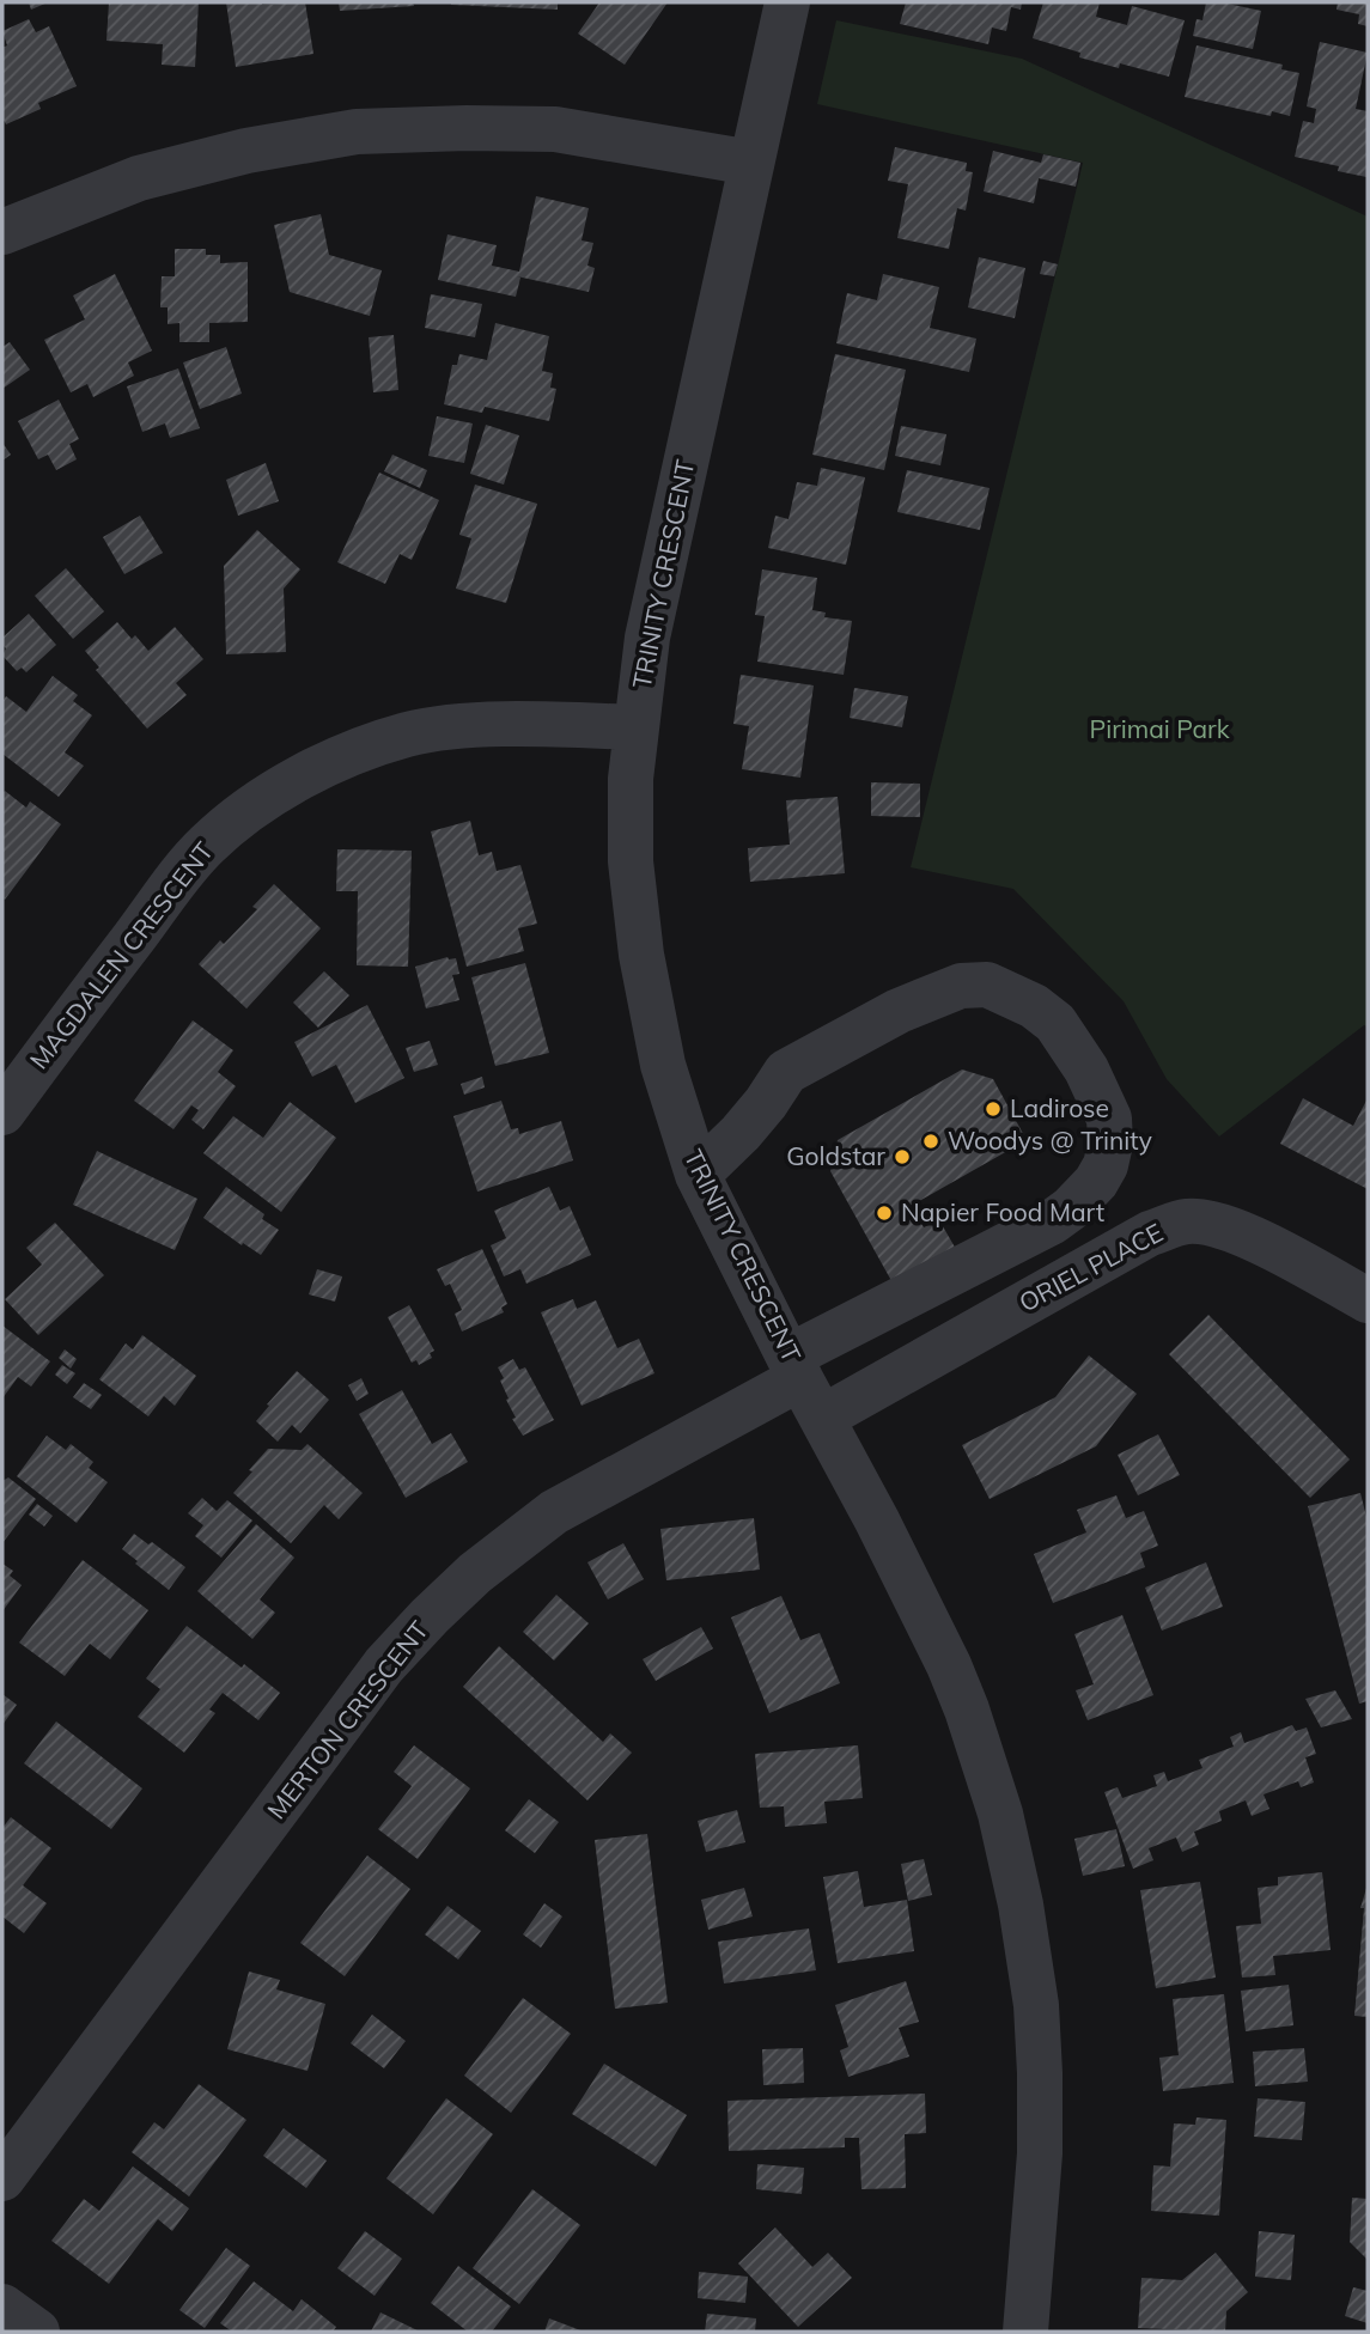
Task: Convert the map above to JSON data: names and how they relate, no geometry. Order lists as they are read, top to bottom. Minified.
{"streets":{"street":["TRINITY CRESCENT","MAGDALEN CRESCENT","ORIEL PLACE","MERTON CRESCENT"]},"crossings":[["TRINITY CRESCENT","MAGDALEN CRESCENT"],["TRINITY CRESCENT","ORIEL PLACE"],["TRINITY CRESCENT","MERTON CRESCENT"]],"parks":["Pirimai Park"],"places":["Ladirose","Woodys @ Trinity","Goldstar","Napier Food Mart"]}
